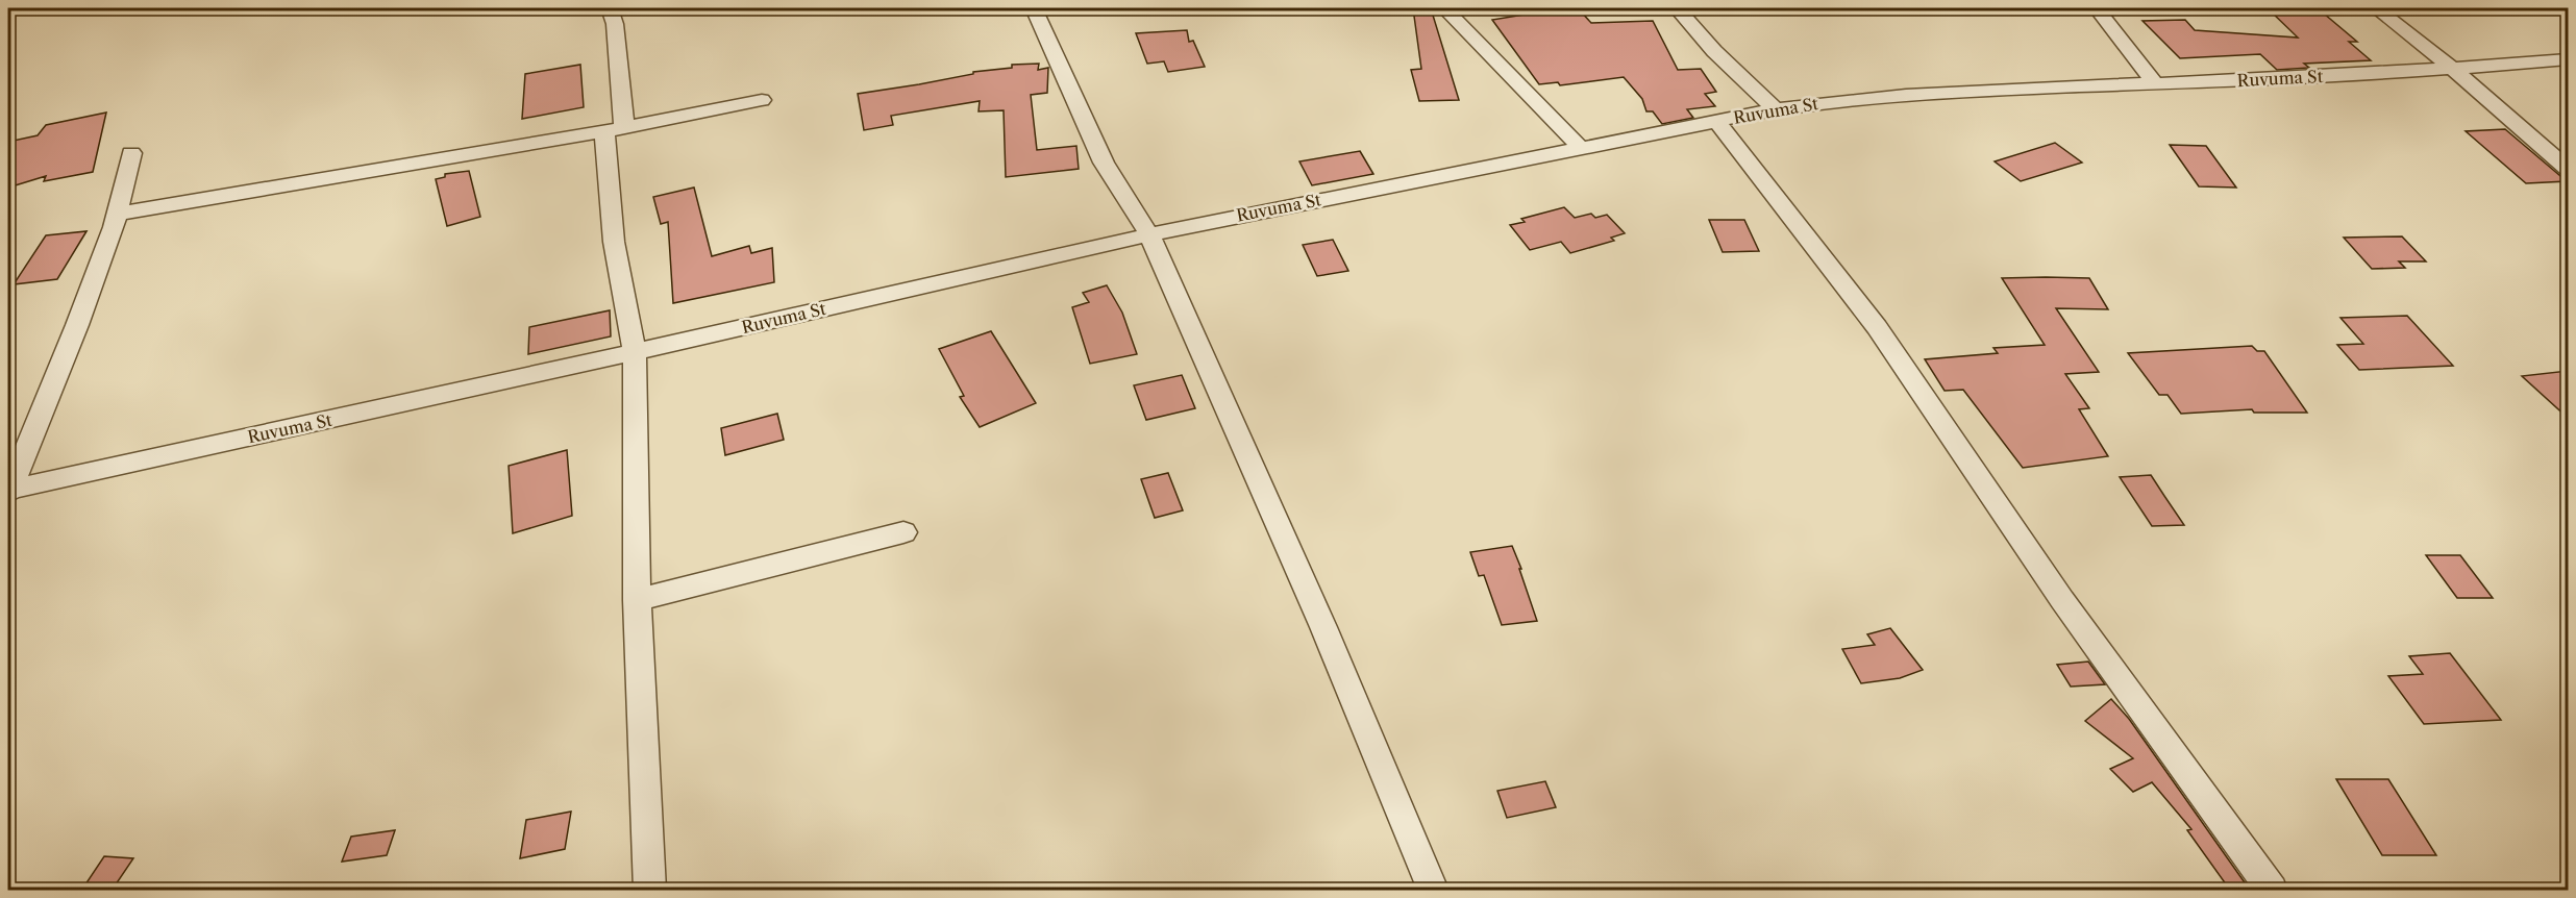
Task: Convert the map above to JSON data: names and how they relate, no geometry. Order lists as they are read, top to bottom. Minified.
{"streets":{"street":["Ruvuma St"]}}
